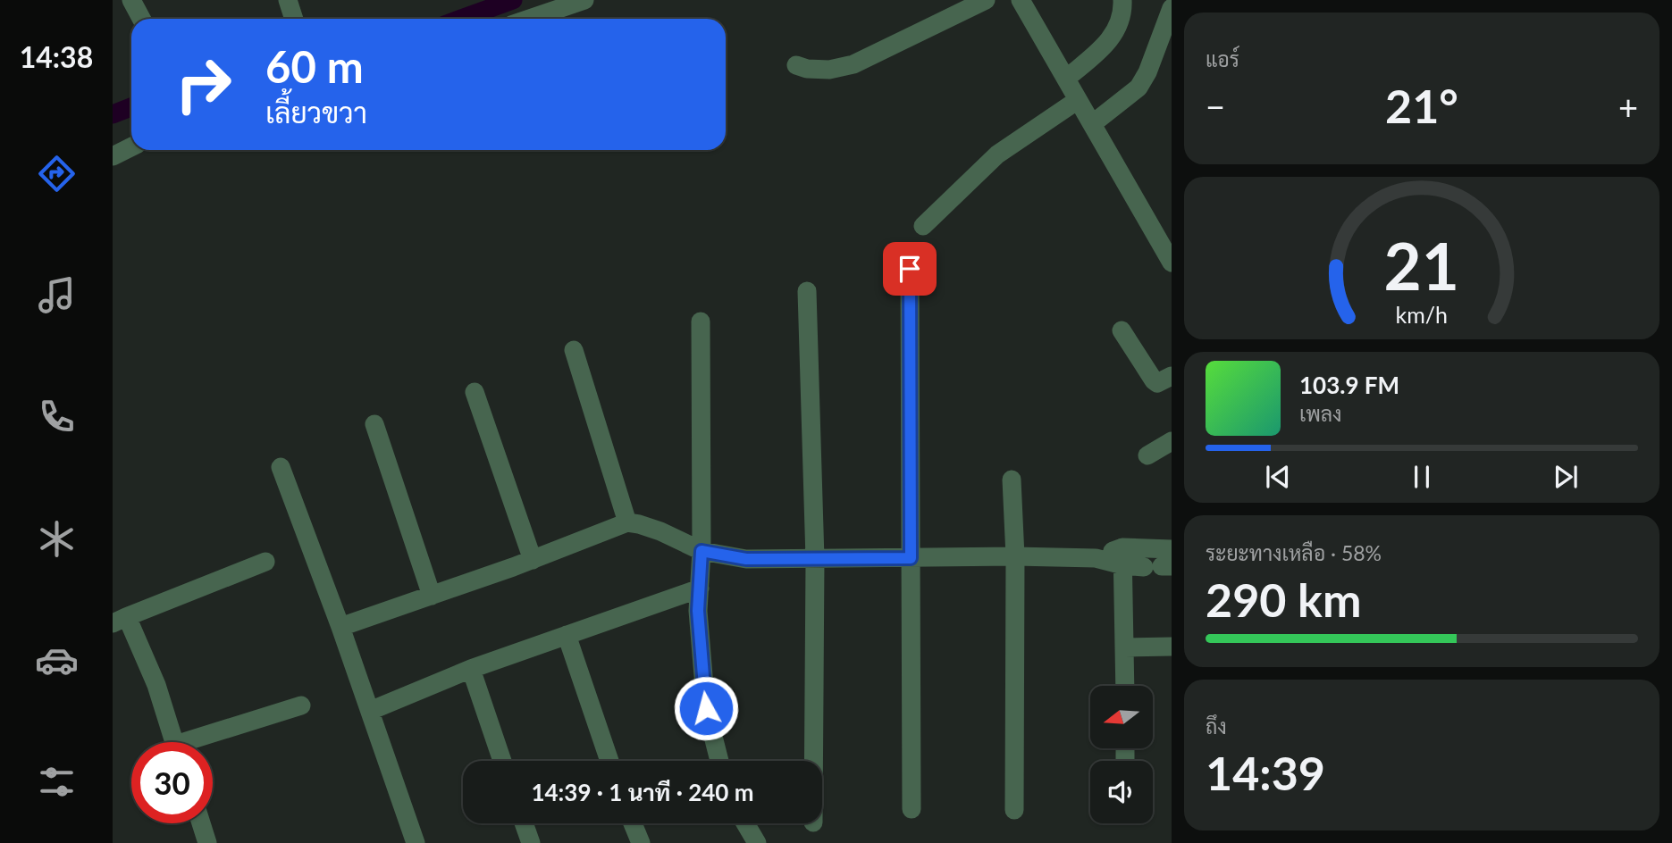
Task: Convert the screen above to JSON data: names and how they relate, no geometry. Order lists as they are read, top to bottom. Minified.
{"north":"left","page":{"tabs":"14:38","tile":["แอร์",["ระยะทางเหลือ · 58%","290 km"],["ถึง","14:39"]],"turn":["60 m","เลี้ยวขวา"],"heat":["−","21°","+"],"song":["103.9 FM","เพลง"],"limit":"30","trip":"14:39 · 1 นาที · 240 m","gauge":["21","km/h"]}}
